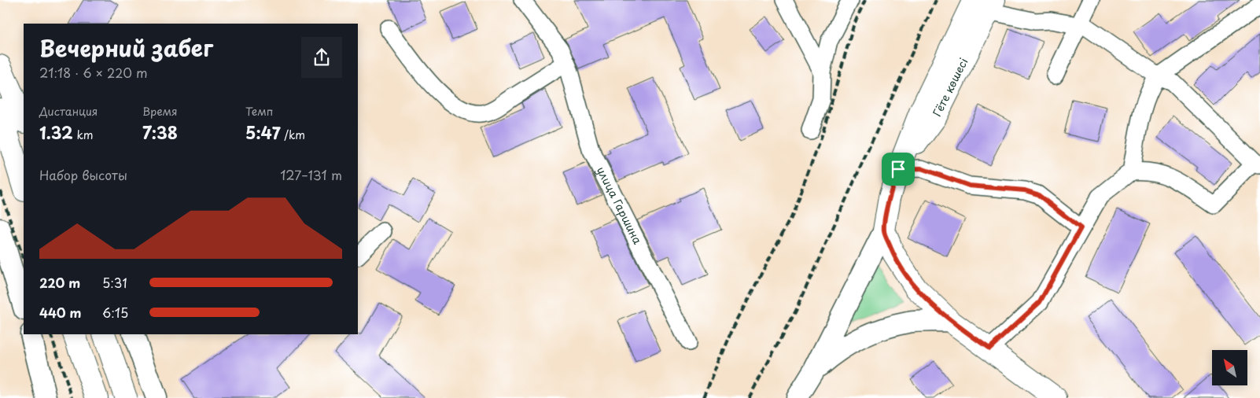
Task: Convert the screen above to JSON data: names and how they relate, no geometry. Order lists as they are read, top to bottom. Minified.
{"streets":{"main road":["Гёте көшесі"],"street":["улица Гаршина"]},"north":"top left","page":{"heading":["Вечерний забег","21:18 · 6 × 220 m"],"stats":[["Дистанция","1.32 km"],["Время","7:38"],["Темп","5:47 /km"]],"chart":["Набор высоты","127–131 m"],"list":[{"name":"220 m","note":"5:31"},{"name":"440 m","note":"6:15"}]}}
